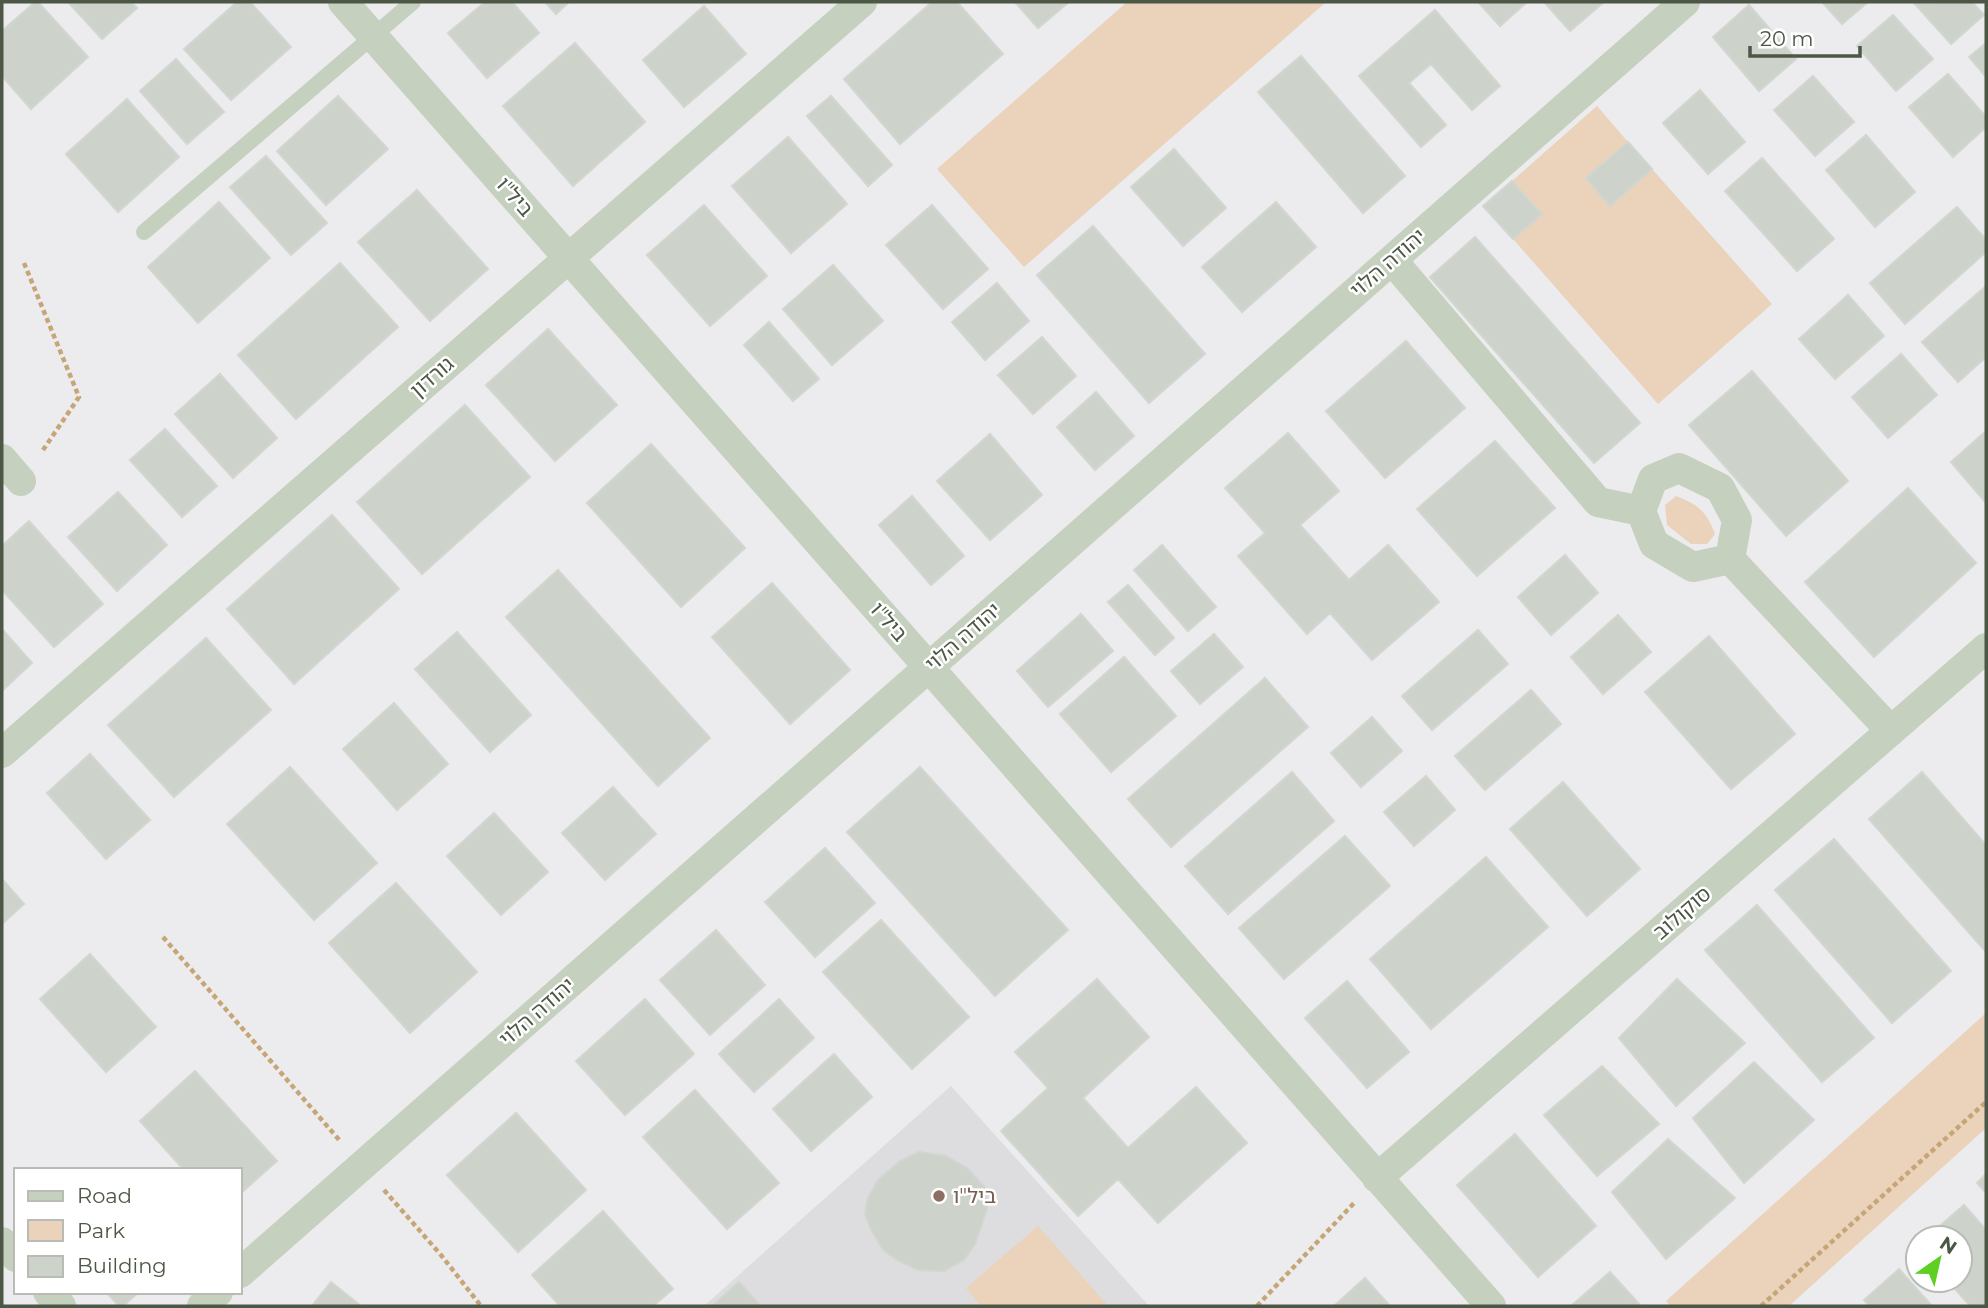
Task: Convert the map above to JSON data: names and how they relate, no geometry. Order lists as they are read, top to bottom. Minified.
{"streets":{"street":["ביל\"ו","יהודה הלוי","גורדון","סוקולוב"]},"crossings":[["ביל\"ו","יהודה הלוי"],["ביל\"ו","גורדון"],["ביל\"ו","סוקולוב"]],"places":["ביל\"ו"],"legend":["Road","Park","Building"],"scale_bar":"20 m","north":"top right"}
